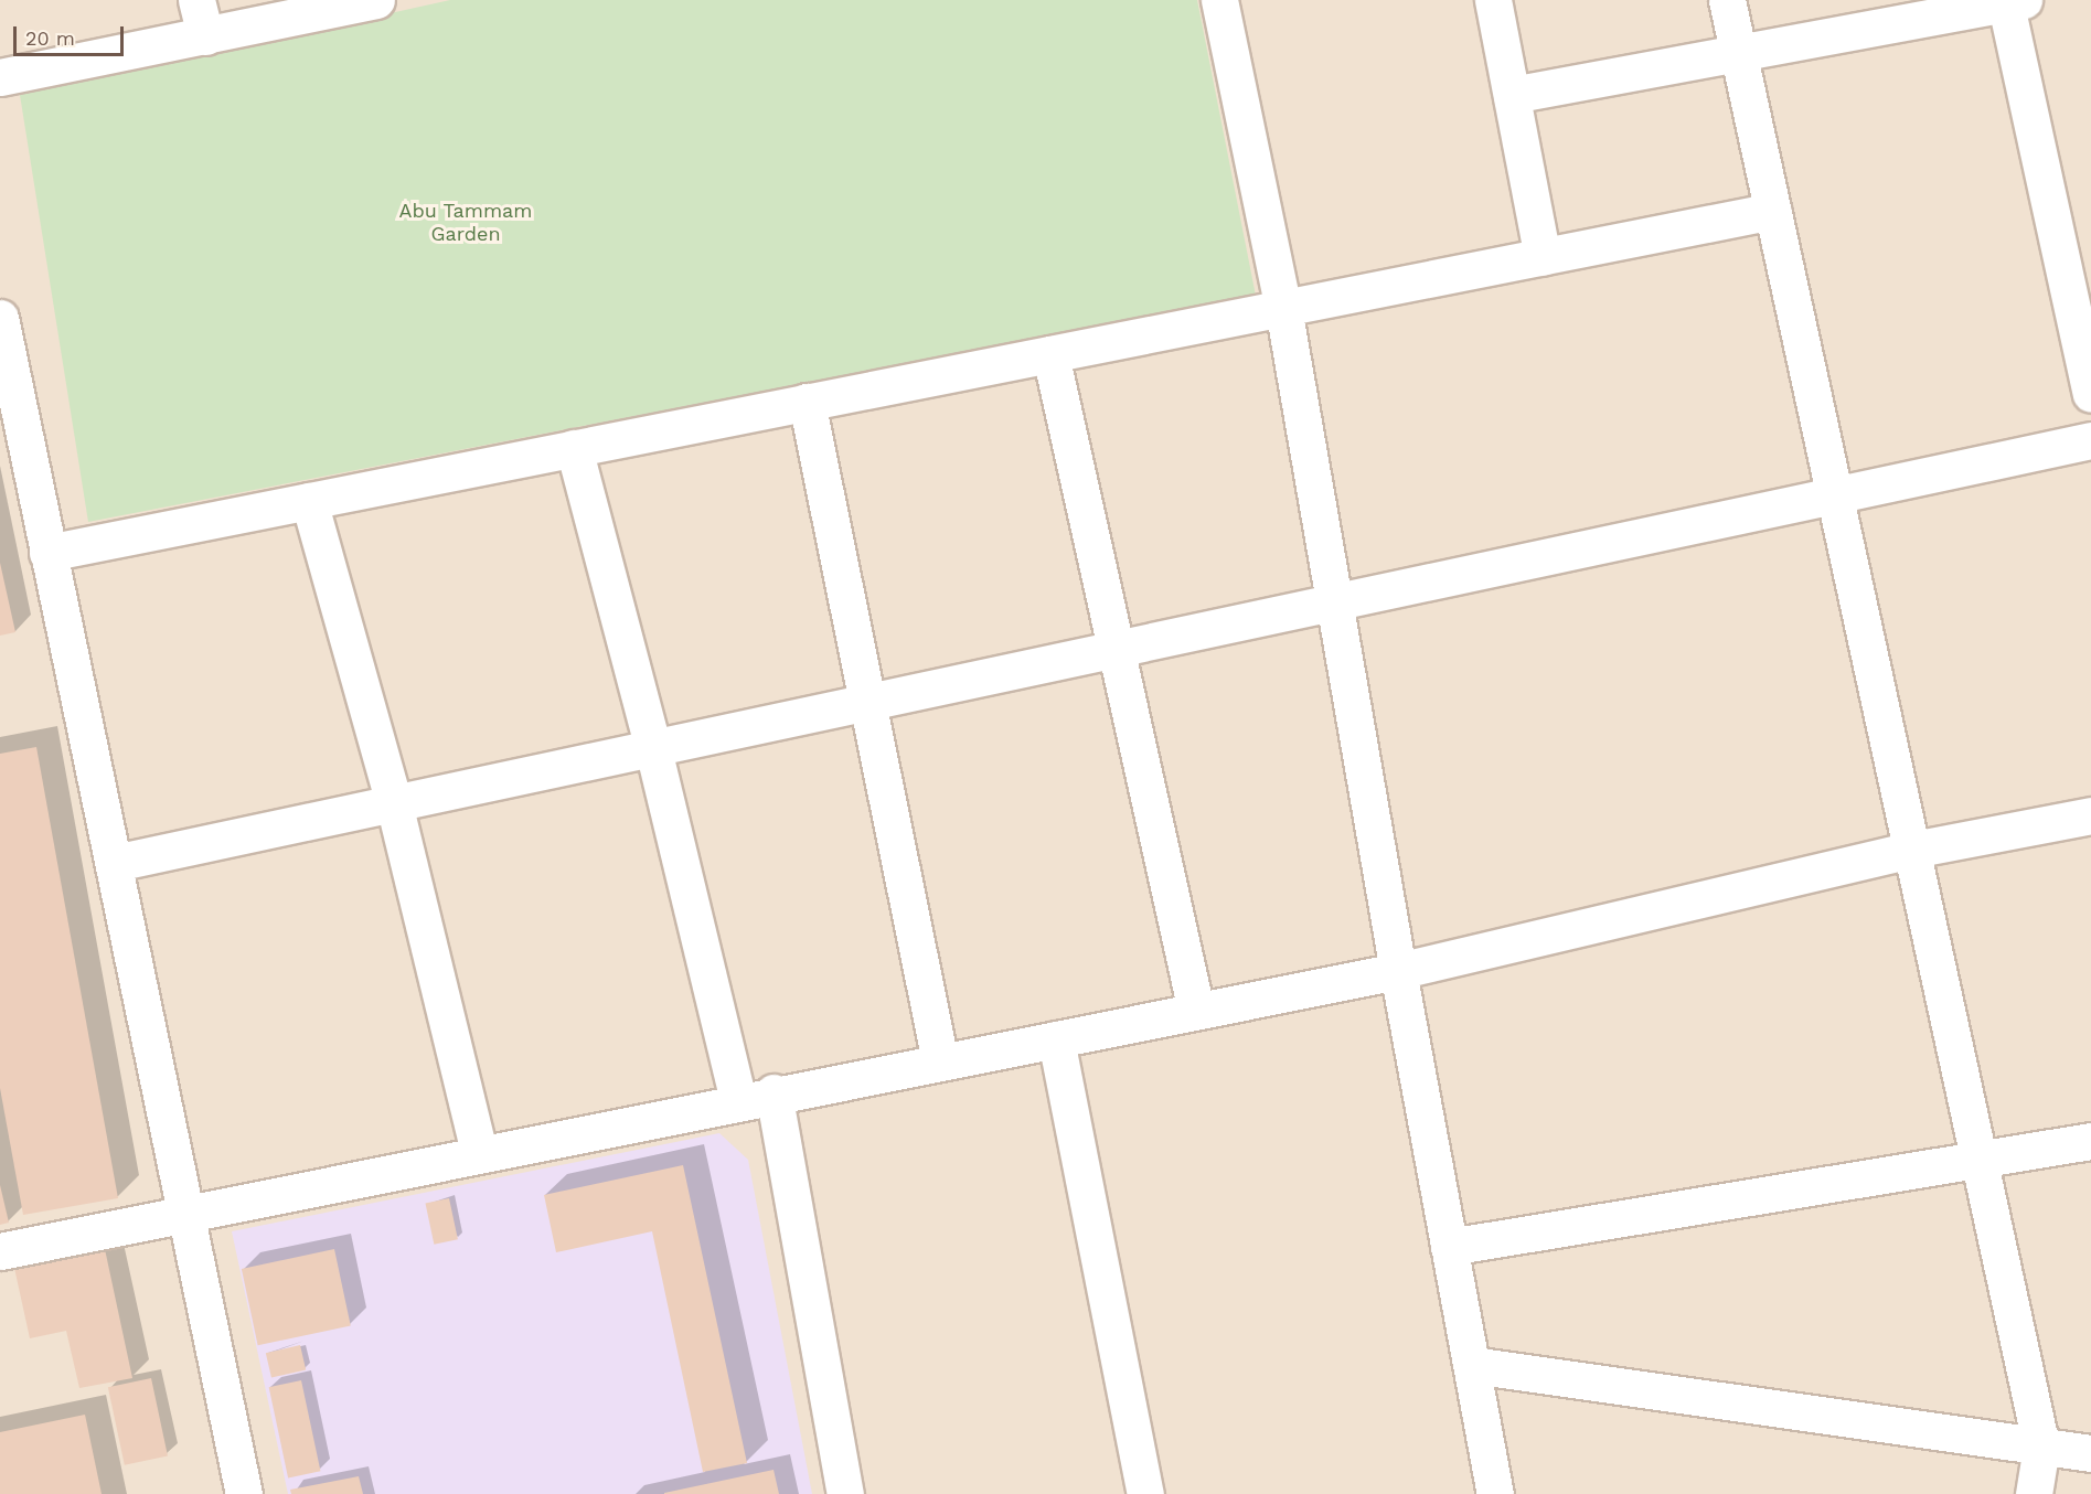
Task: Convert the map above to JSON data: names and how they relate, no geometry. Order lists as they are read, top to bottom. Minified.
{"parks":["Abu Tammam Garden"],"scale_bar":"20 m"}
